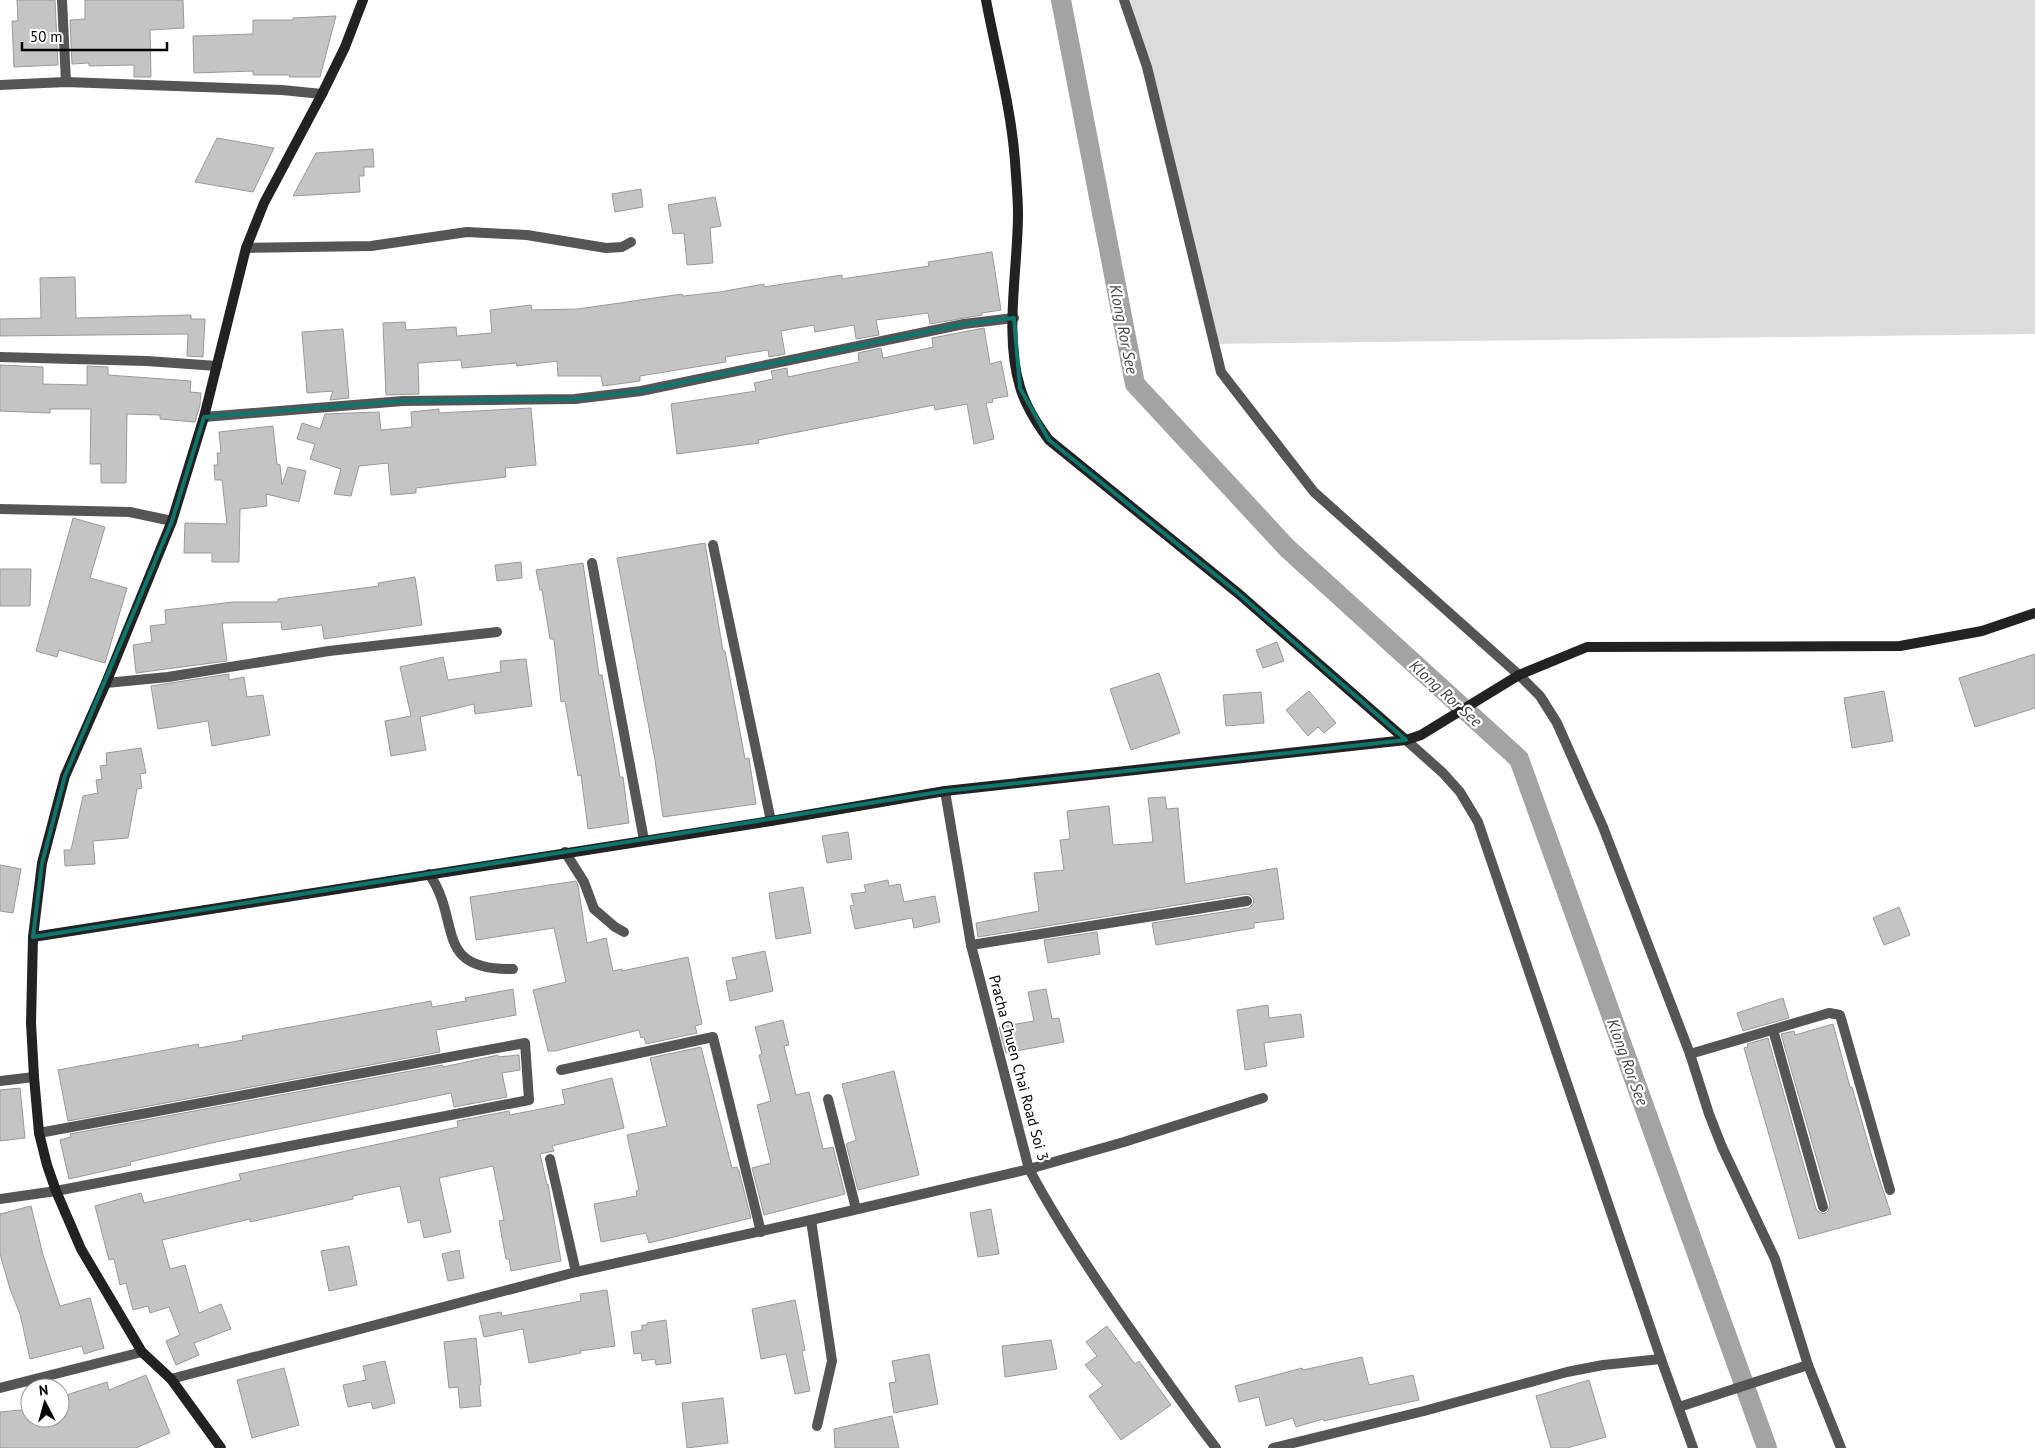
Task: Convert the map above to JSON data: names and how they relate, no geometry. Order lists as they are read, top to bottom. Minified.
{"streets":{"street":["Pracha Chuen Chai Road Soi 3"]},"water":["Klong Ror See"],"scale_bar":"50 m","north":"top"}
